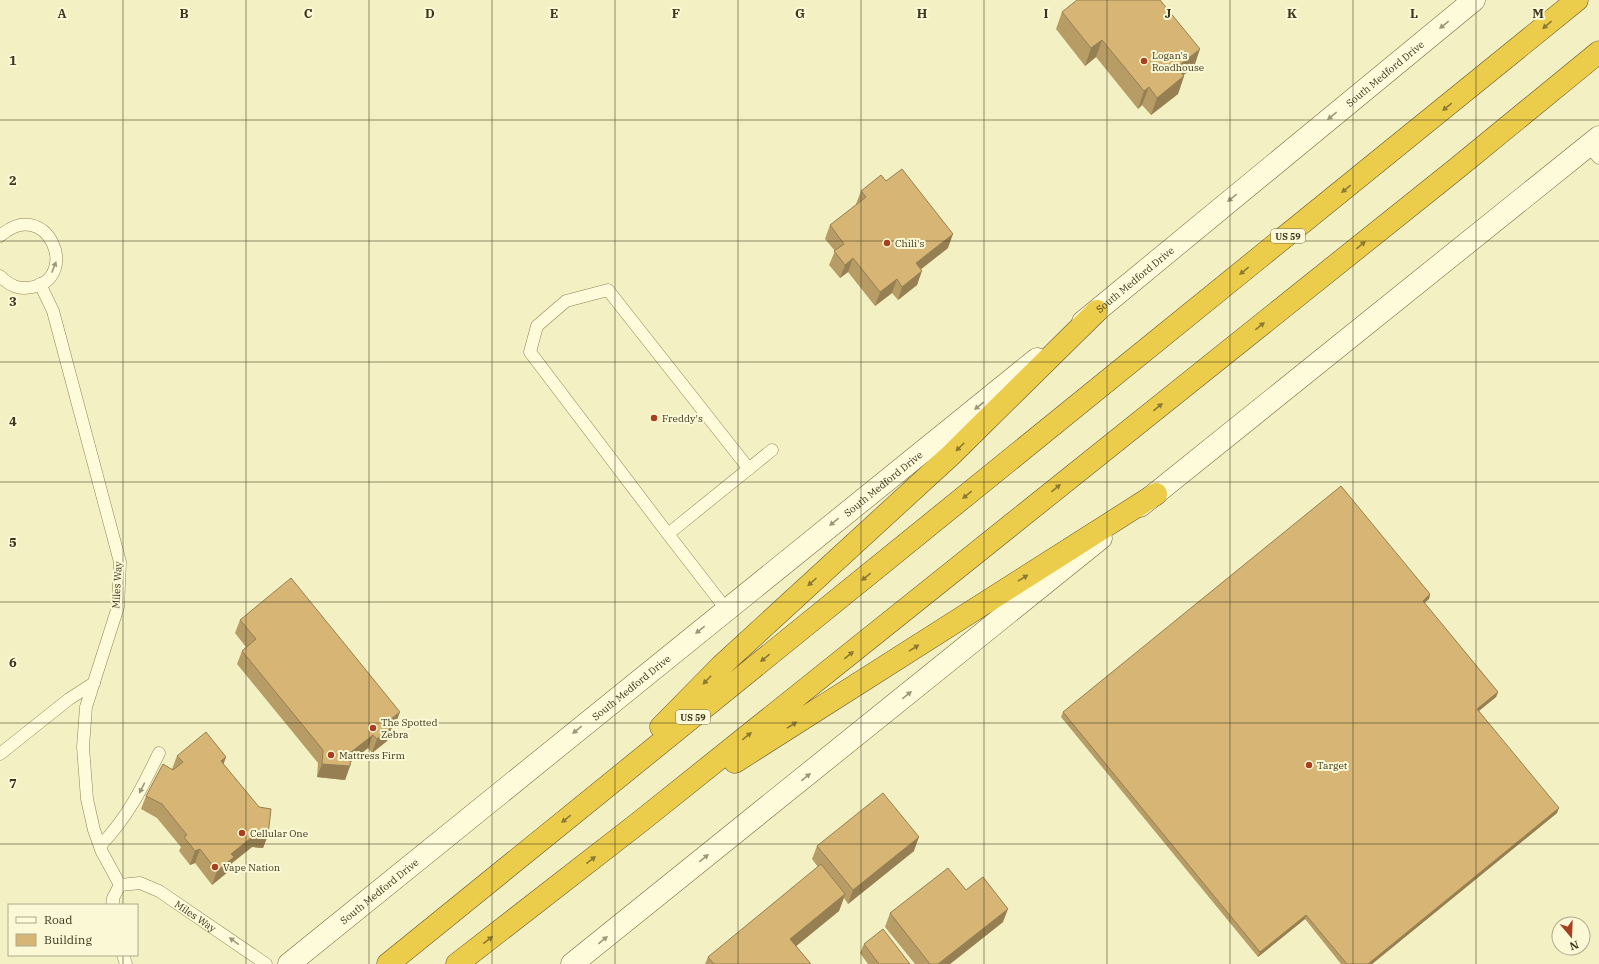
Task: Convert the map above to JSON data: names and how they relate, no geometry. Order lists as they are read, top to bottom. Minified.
{"streets":{"highway":["US 59"],"main road":["South Medford Drive"],"lane":["Miles Way"]},"places":["Logan's Roadhouse","Chili's","Freddy's","The Spotted Zebra","Mattress Firm","Target","Cellular One","Vape Nation"],"legend":["Road","Building"],"north":"bottom","grid":{"columns":["A","B","C","D","E","F","G","H","I","J","K","L","M"],"rows":["1","2","3","4","5","6","7"]}}
